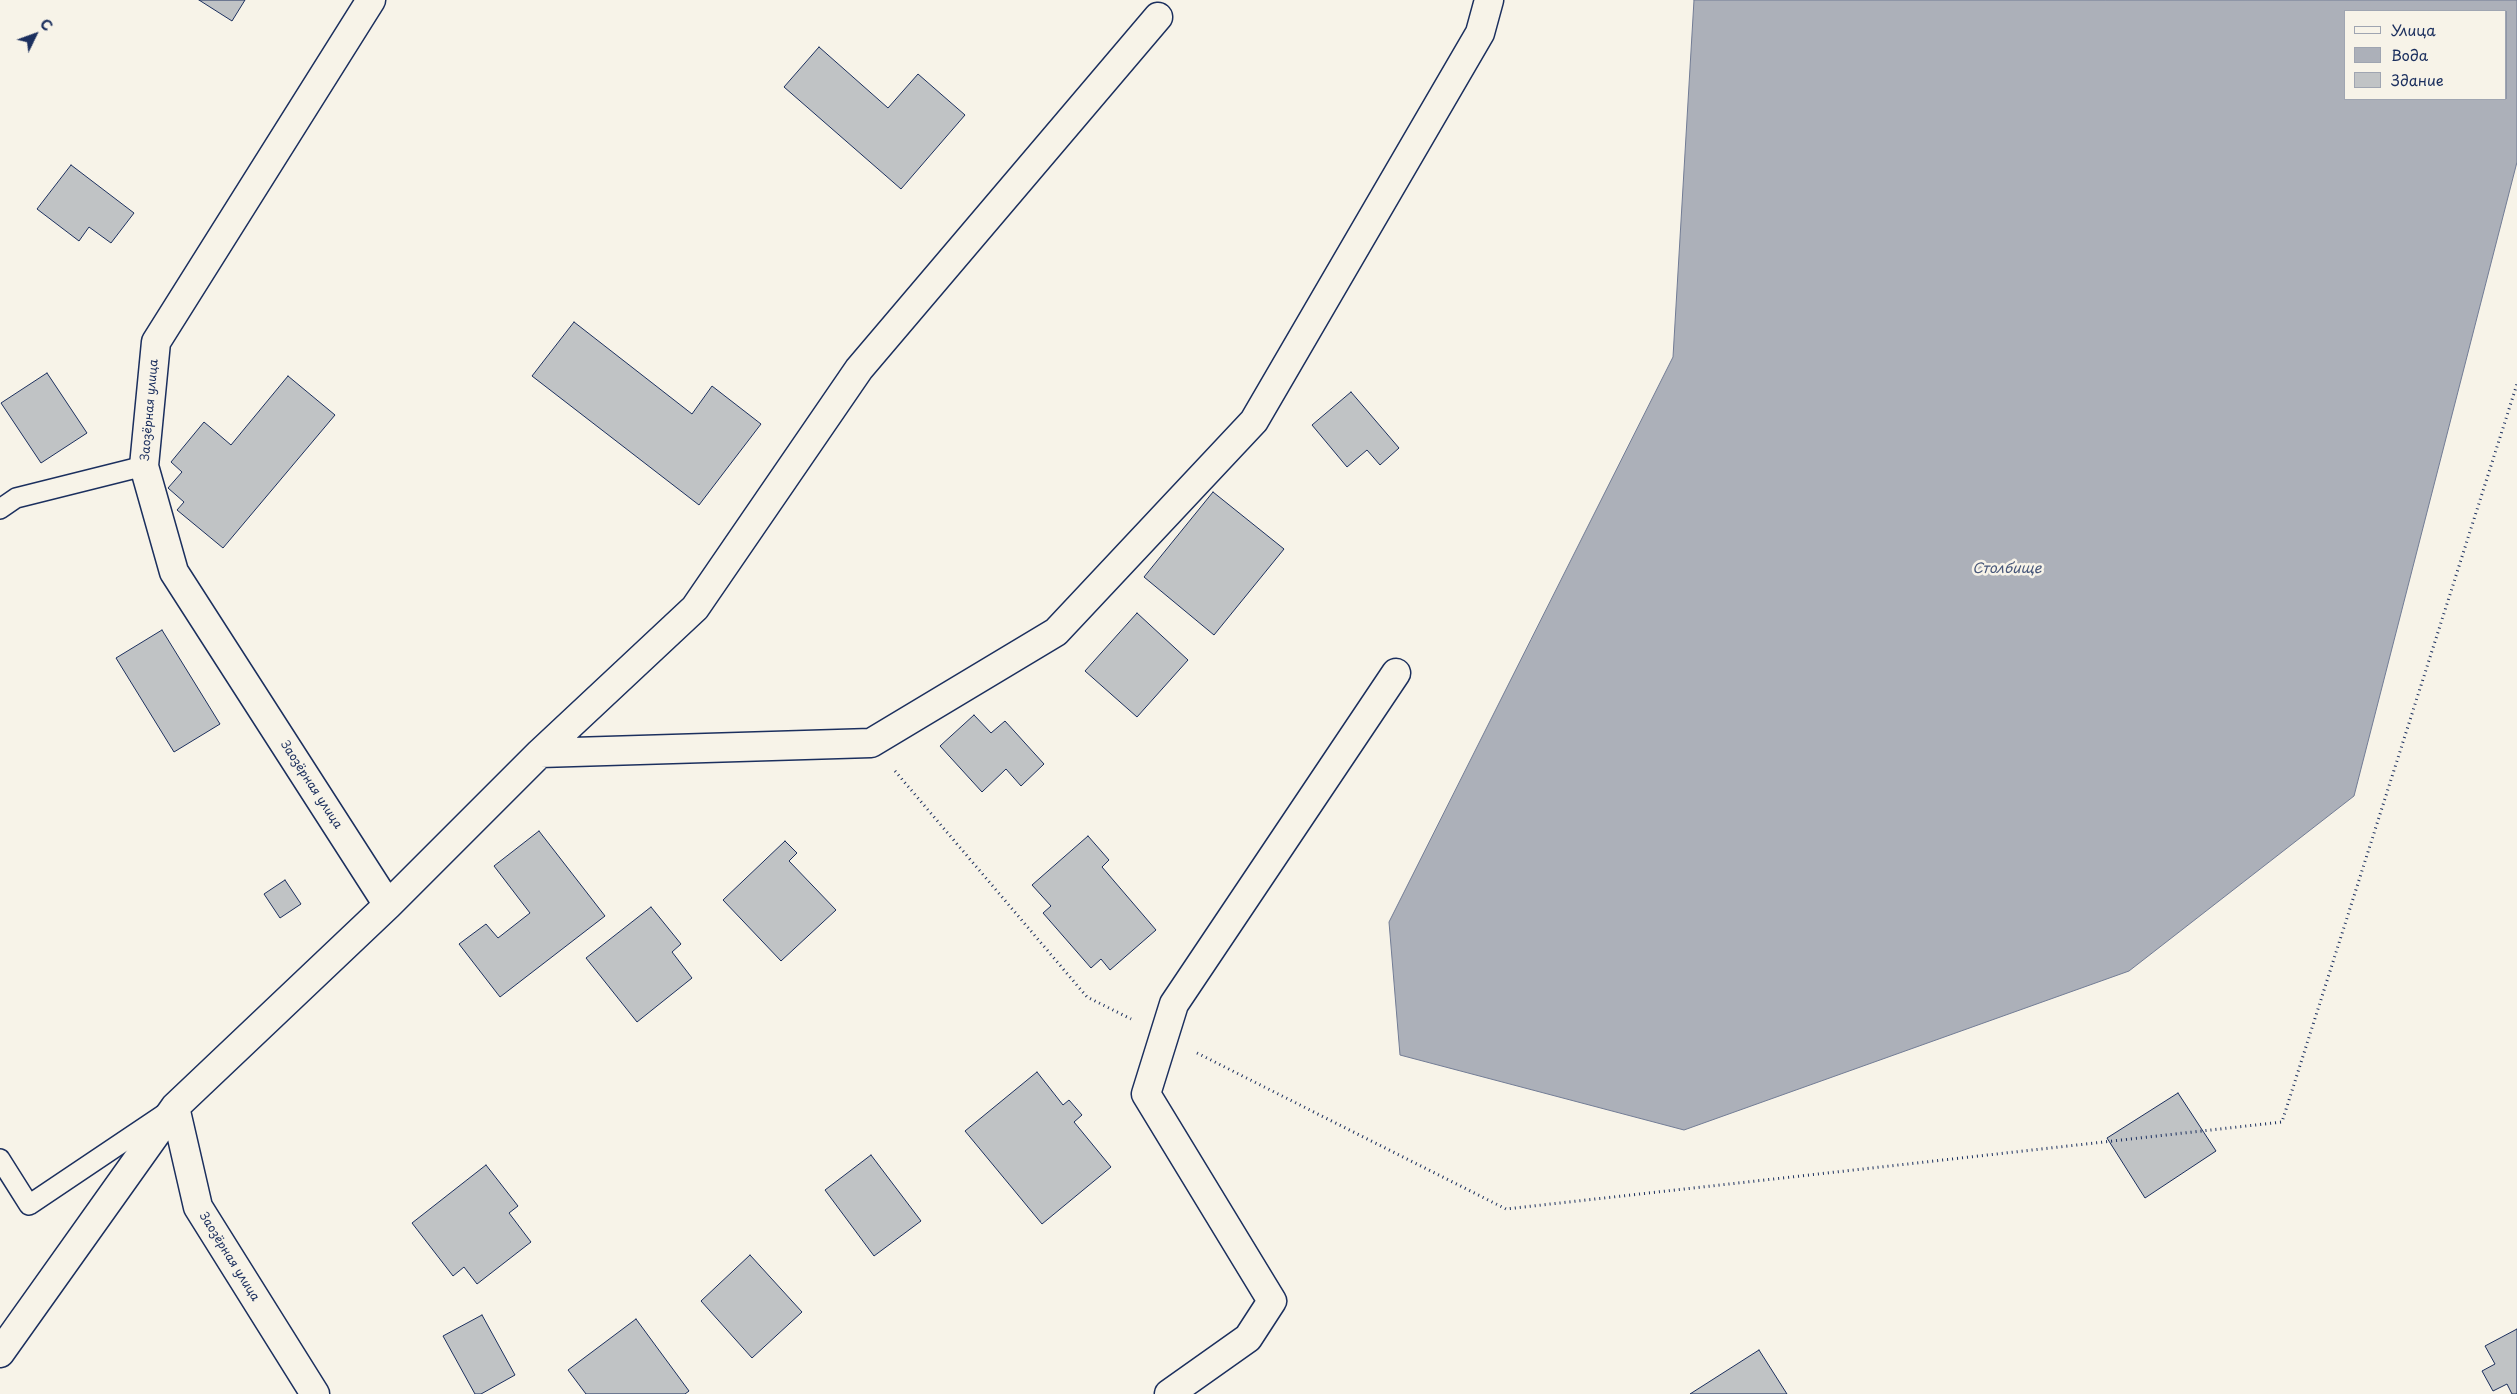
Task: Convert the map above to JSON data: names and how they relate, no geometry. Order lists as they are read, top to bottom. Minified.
{"streets":{"street":["Заозёрная улица"]},"water":["Столбище"],"legend":["Улица","Вода","Здание"],"north":"top right"}
